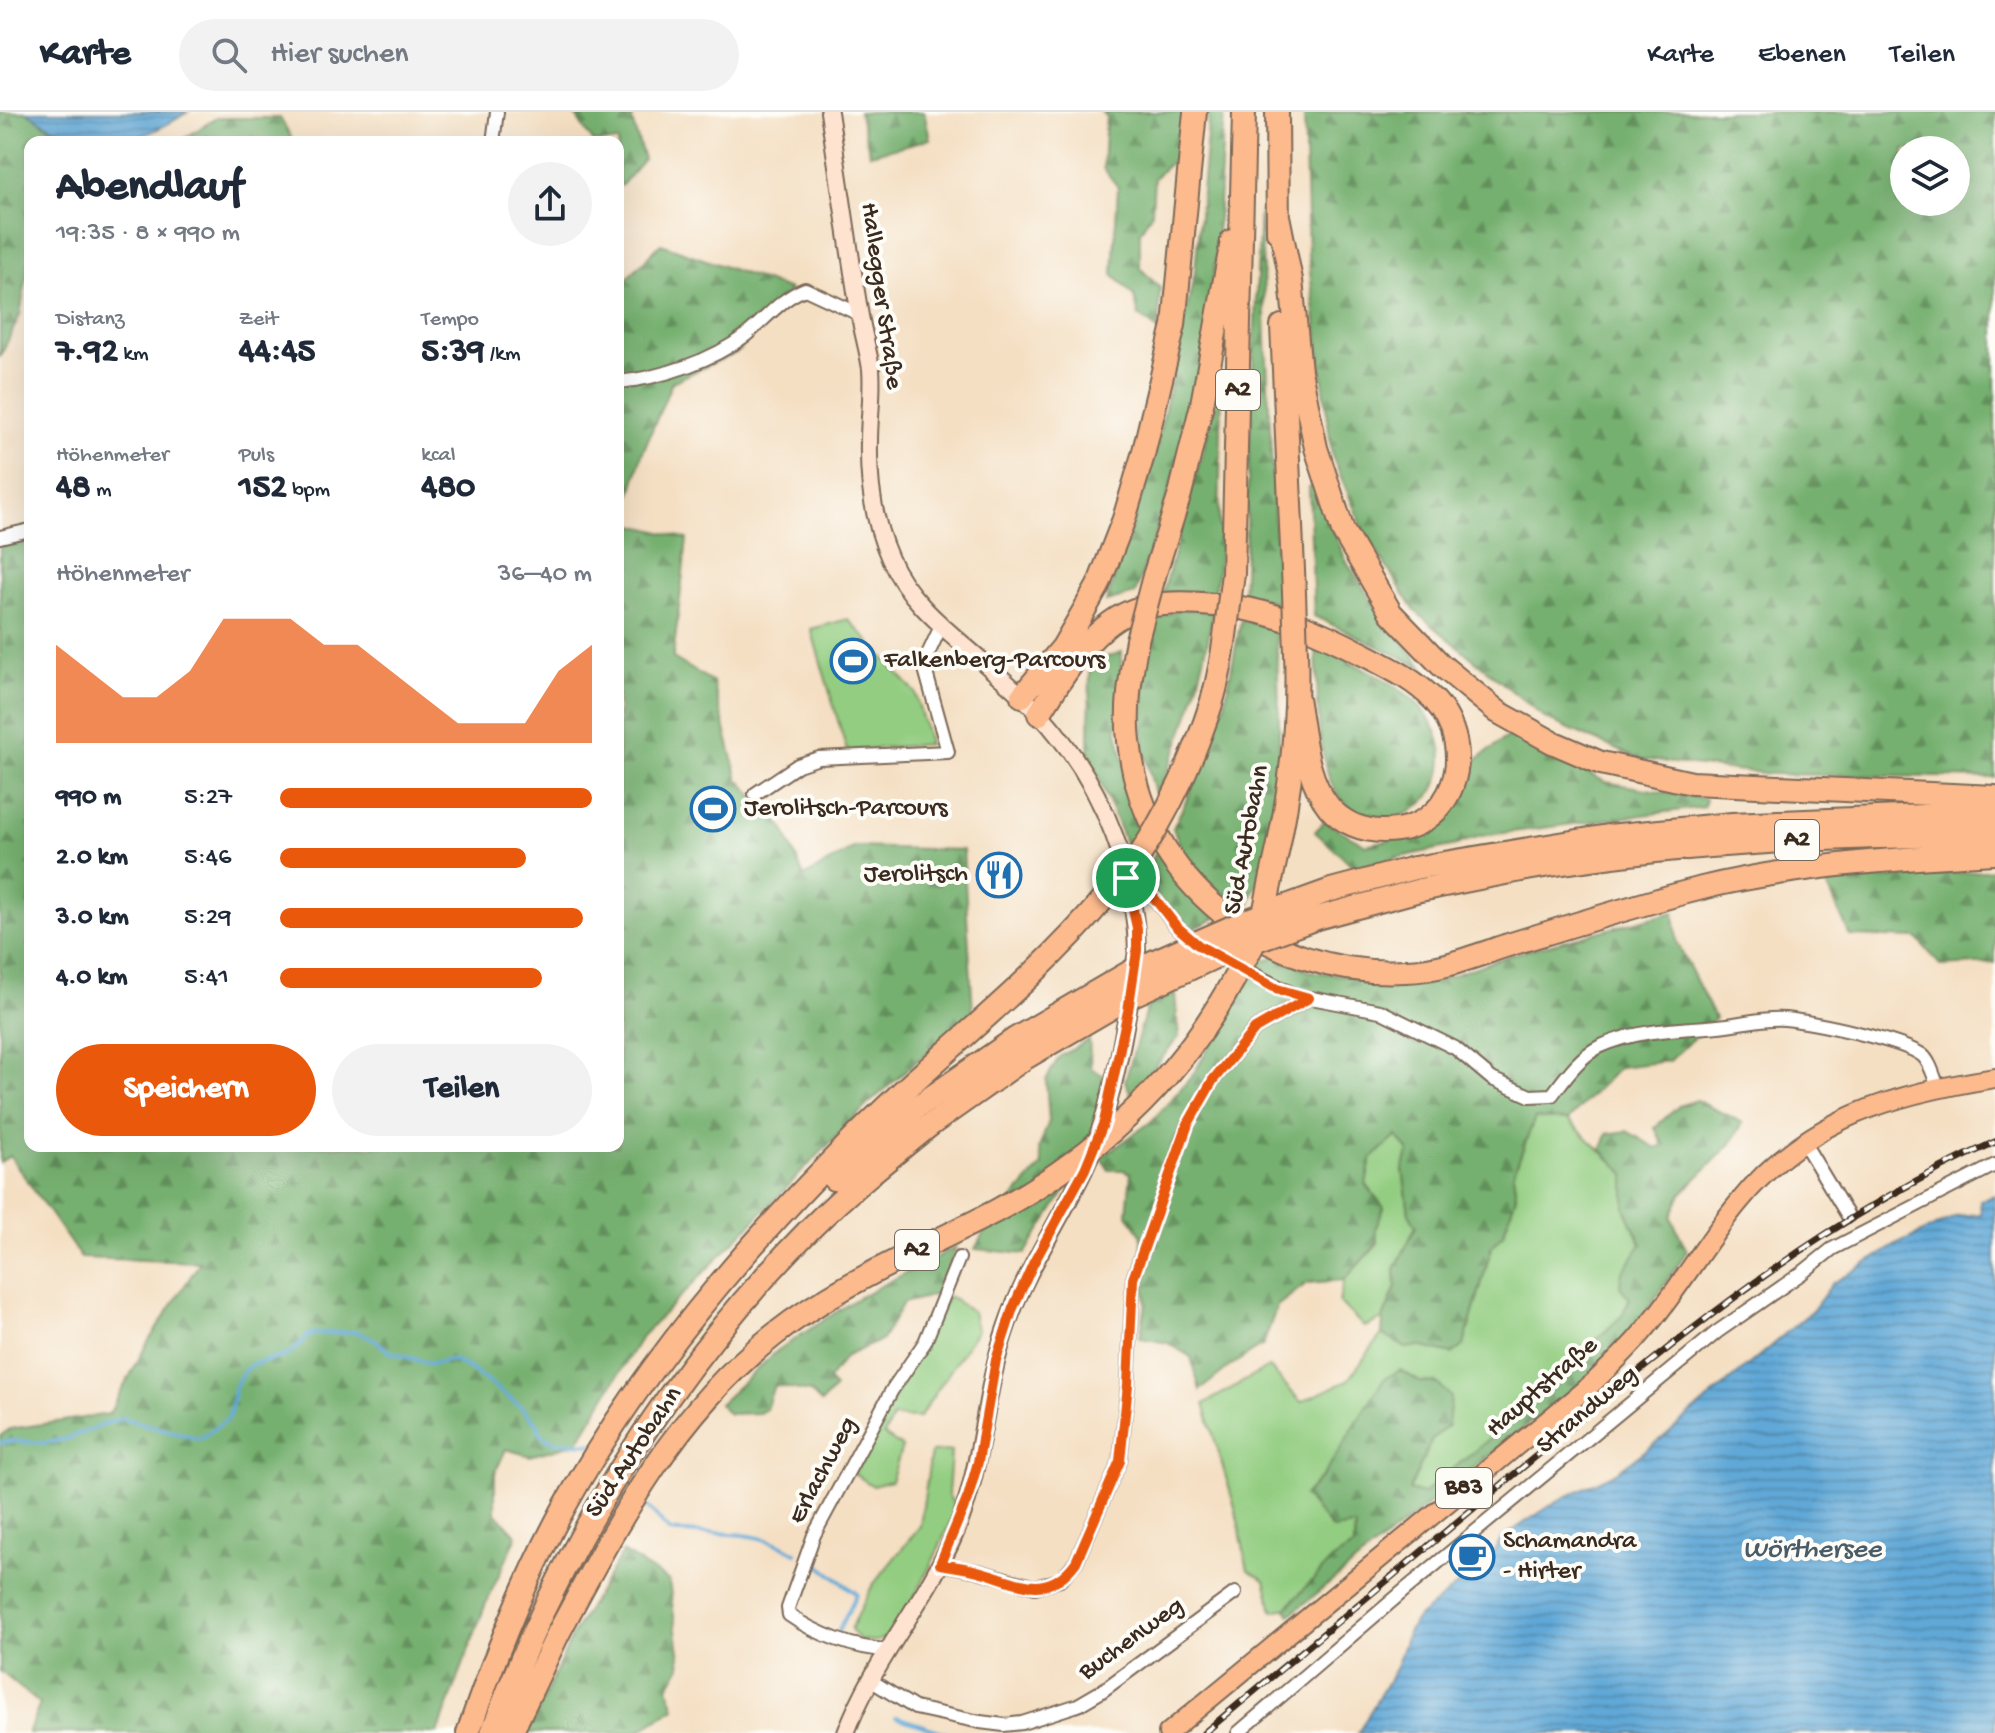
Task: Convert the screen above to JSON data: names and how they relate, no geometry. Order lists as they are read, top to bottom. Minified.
{"streets":{"highway":["A2","Süd Autobahn"],"main road":["Hallegger Straße","Hauptstraße","B83"],"street":["Strandweg","Erlachweg","Buchenweg"]},"crossings":[["Hallegger Straße","Erlachweg"],["Hallegger Straße","Buchenweg"],["A2","Süd Autobahn"],["Hauptstraße","B83"]],"water":["Wörthersee"],"places":{"sports":["Falkenberg-Parcours","Jerolitsch-Parcours"],"restaurant":["Jerolitsch"],"cafe":["Schamandra - Hirter"]},"page":{"header":"Karte","search":"Hier suchen","nav":["Karte","Ebenen","Teilen"],"heading":["Abendlauf","19:35 · 8 × 990 m"],"stats":[["Distanz","7.92 km"],["Zeit","44:45"],["Tempo","5:39 /km"],["Höhenmeter","48 m"],["Puls","152 bpm"],["kcal","480"]],"chart":["Höhenmeter","36–40 m"],"list":[{"name":"990 m","note":"5:27"},{"name":"2.0 km","note":"5:46"},{"name":"3.0 km","note":"5:29"},{"name":"4.0 km","note":"5:41"}],"buttons":["Speichern","Teilen"]}}
